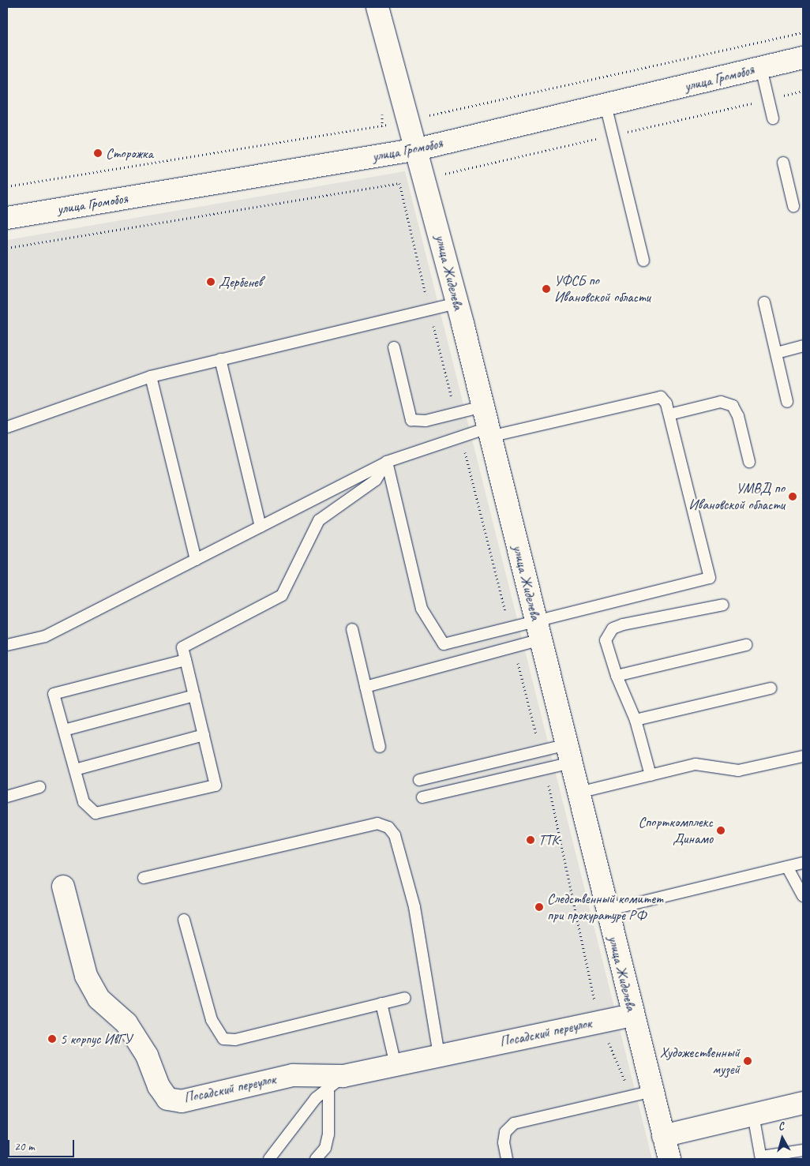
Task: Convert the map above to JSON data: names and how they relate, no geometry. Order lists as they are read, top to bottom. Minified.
{"streets":{"street":["улица Громобоя","улица Жиделева","Посадский переулок"]},"crossings":[["улица Громобоя","улица Жиделева"],["улица Жиделева","Посадский переулок"]],"places":["Сторожка","Дербенев","УФСБ по Ивановской области","УМВД по Ивановской области","Спорткомплекс Динамо","ТТК","Следственный комитет при прокуратуре РФ","5 корпус ИвГУ","Художественный музей"],"scale_bar":"20 m","north":"top"}
